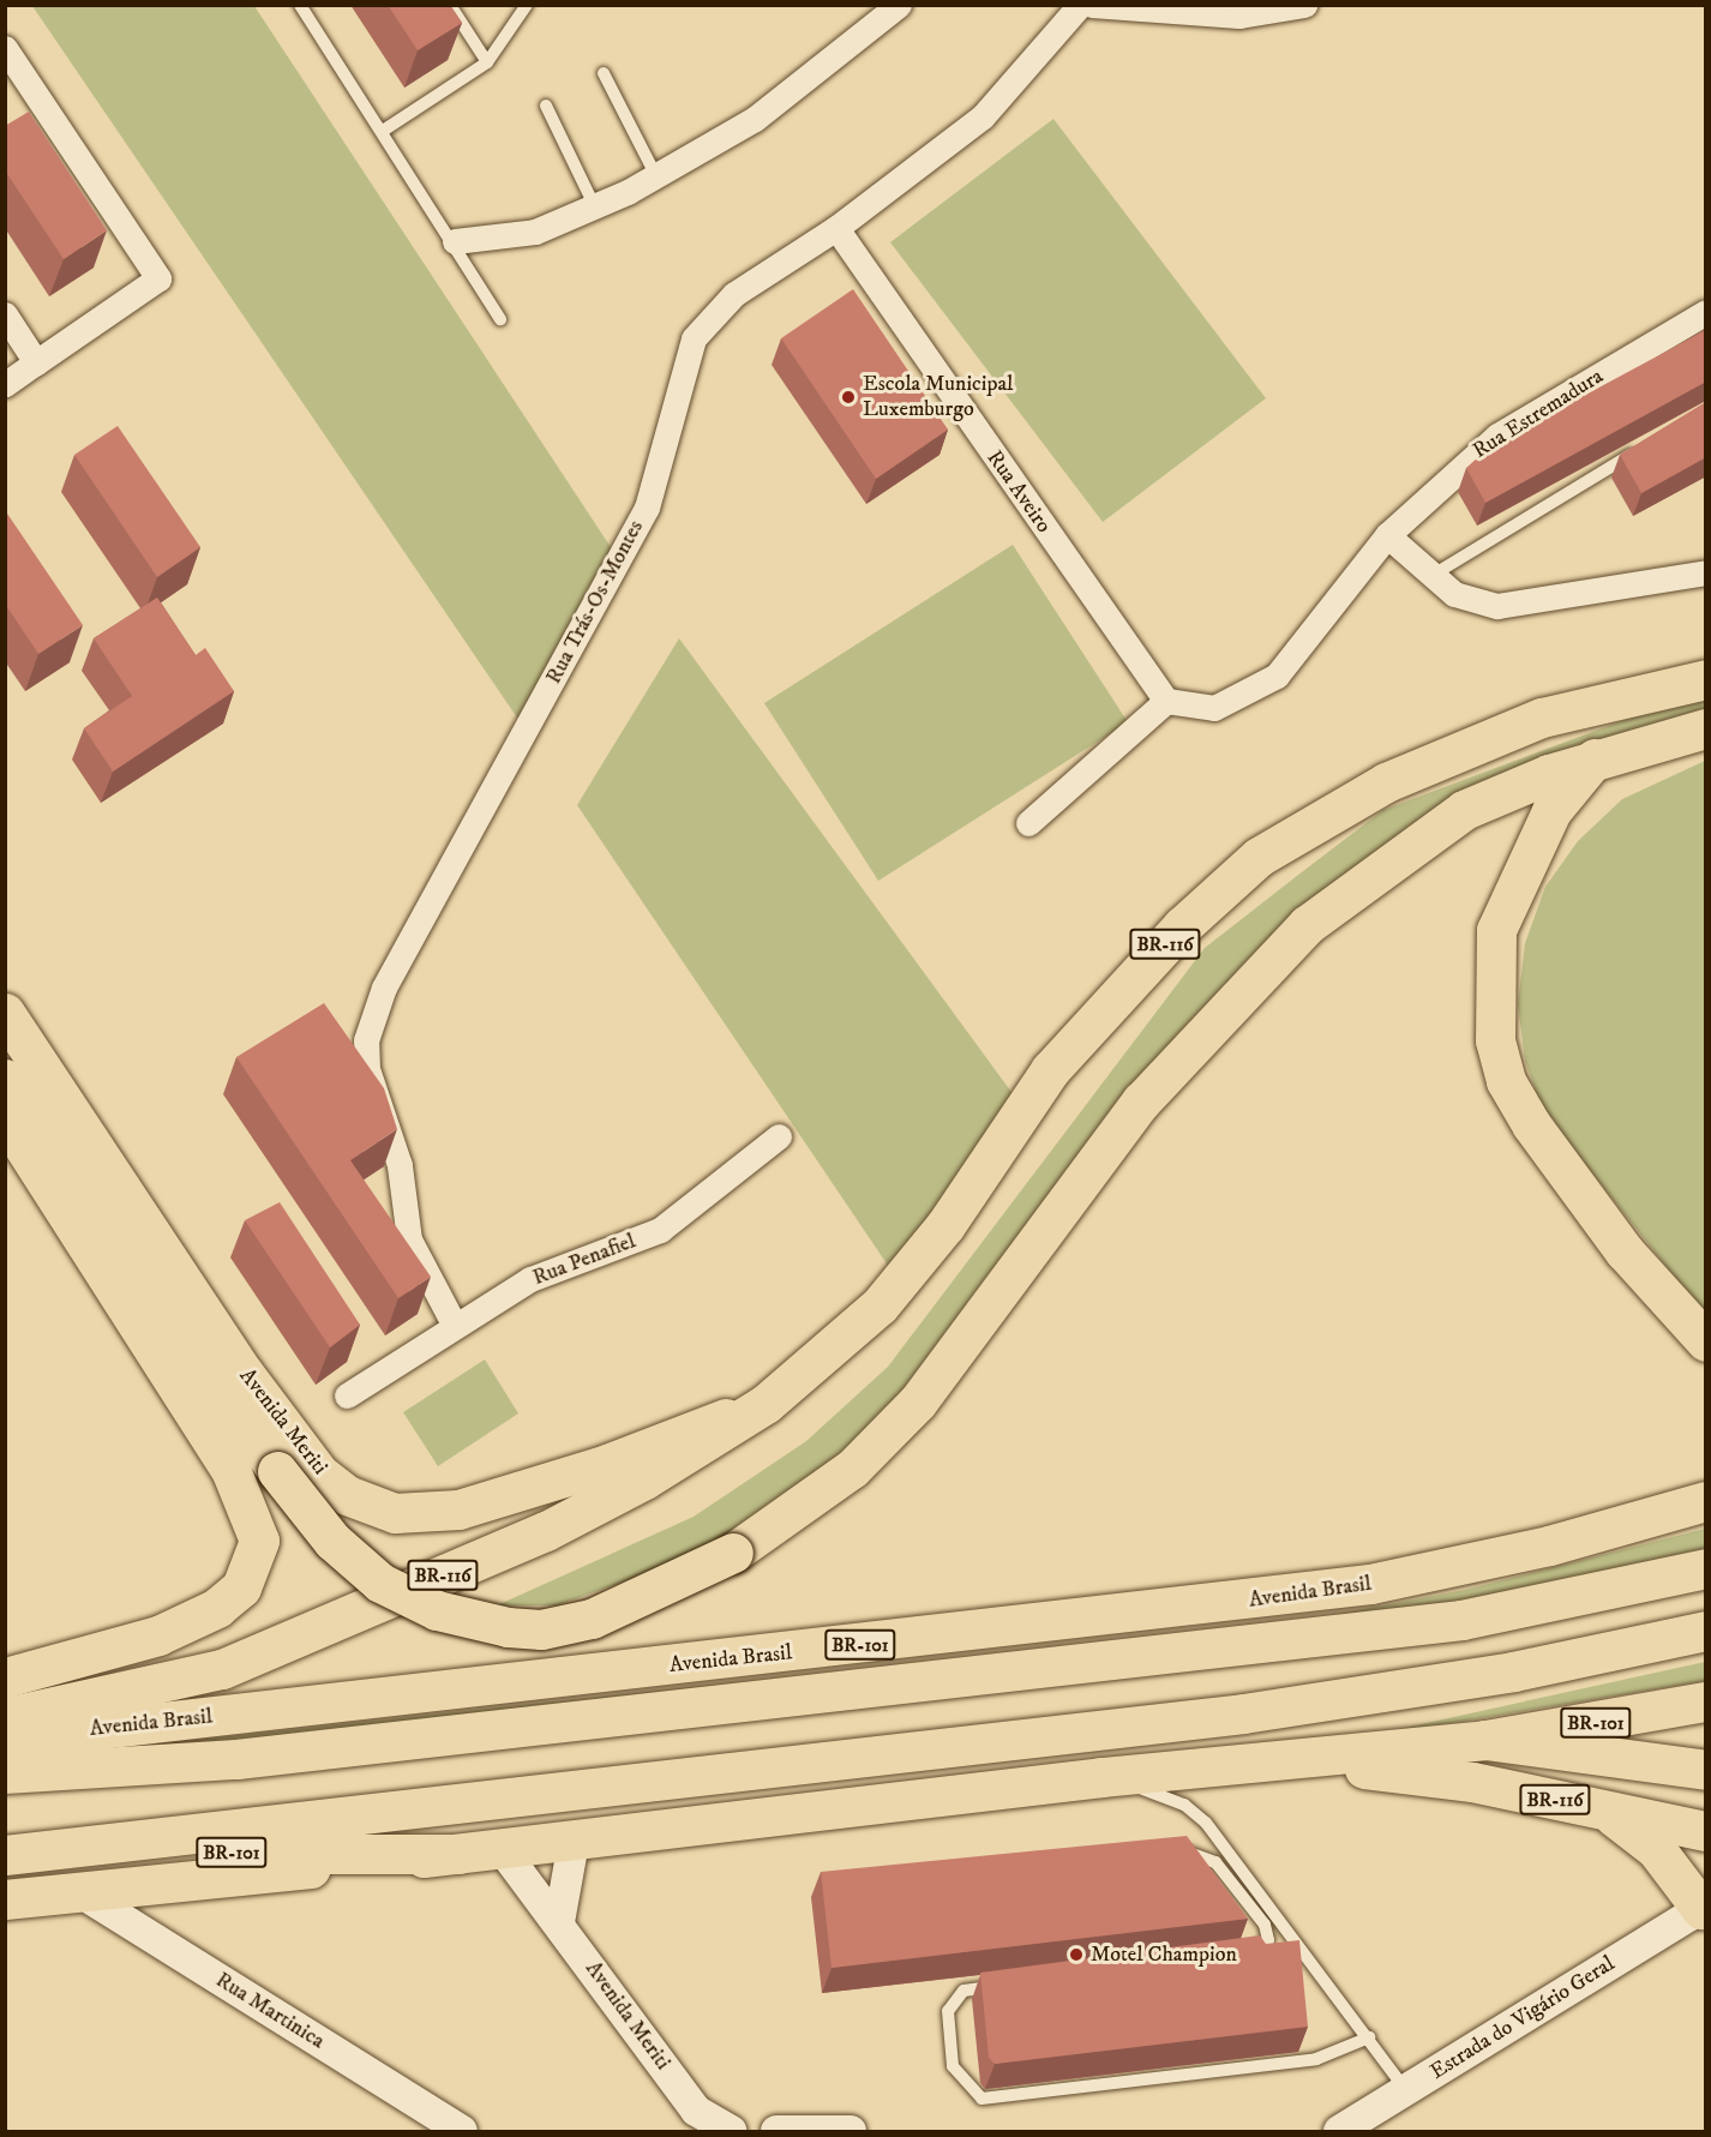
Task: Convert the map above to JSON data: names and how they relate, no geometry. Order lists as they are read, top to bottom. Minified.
{"streets":{"main road":["BR-116","Avenida Meriti","Avenida Brasil","BR-101"],"street":["Rua Estremadura","Rua Aveiro","Rua Trás-Os-Montes","Rua Penafiel","Rua Martinica","Estrada do Vigário Geral"]},"crossings":[["Rua Estremadura","Rua Aveiro"],["Rua Aveiro","Rua Trás-Os-Montes"],["Rua Trás-Os-Montes","Rua Penafiel"],["BR-116","Avenida Meriti"],["BR-116","BR-101"],["Avenida Meriti","BR-101"]],"places":["Escola Municipal Luxemburgo","Motel Champion"]}
